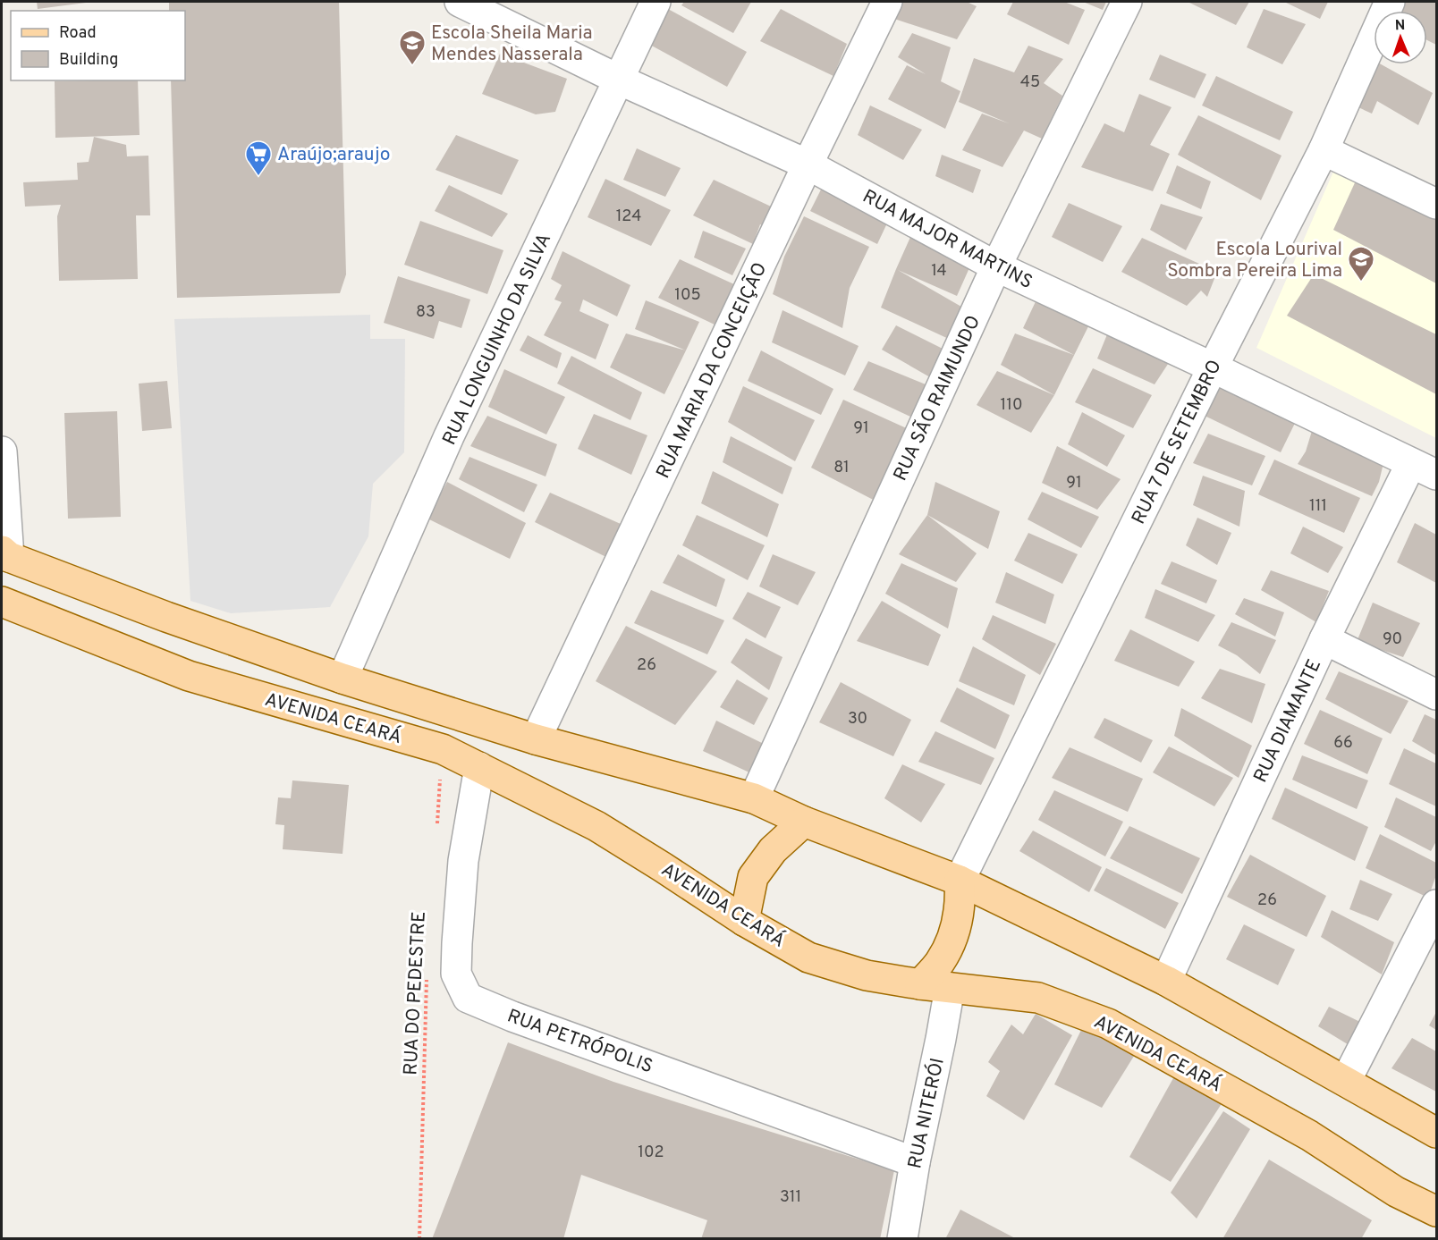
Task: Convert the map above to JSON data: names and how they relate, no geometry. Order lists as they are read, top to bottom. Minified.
{"streets":{"main road":["AVENIDA CEARÁ"],"street":["RUA MAJOR MARTINS","RUA LONGUINHO DA SILVA","RUA MARIA DA CONCEIÇÃO","RUA SÃO RAIMUNDO","RUA 7 DE SETEMBRO","RUA DIAMANTE","RUA PETRÓPOLIS","RUA NITERÓI"],"path":["RUA DO PEDESTRE"]},"crossings":[["RUA MAJOR MARTINS","RUA LONGUINHO DA SILVA"],["RUA MAJOR MARTINS","RUA MARIA DA CONCEIÇÃO"],["RUA MAJOR MARTINS","RUA SÃO RAIMUNDO"],["RUA MAJOR MARTINS","RUA 7 DE SETEMBRO"],["RUA MAJOR MARTINS","RUA DIAMANTE"],["RUA LONGUINHO DA SILVA","AVENIDA CEARÁ"],["RUA MARIA DA CONCEIÇÃO","AVENIDA CEARÁ"],["RUA SÃO RAIMUNDO","AVENIDA CEARÁ"],["RUA 7 DE SETEMBRO","AVENIDA CEARÁ"],["AVENIDA CEARÁ","RUA DIAMANTE"],["AVENIDA CEARÁ","RUA PETRÓPOLIS"],["AVENIDA CEARÁ","RUA NITERÓI"],["RUA PETRÓPOLIS","RUA NITERÓI"]],"places":{"school or university":["Escola Sheila Maria Mendes Nasserala","Escola Lourival Sombra Pereira Lima"],"supermarket":["Araújo;araujo"]},"house_numbers":["45","124","14","105","83","110","91","81","91","111","90","26","30","66","26","102","311"],"legend":["Road","Building"],"north":"top"}
